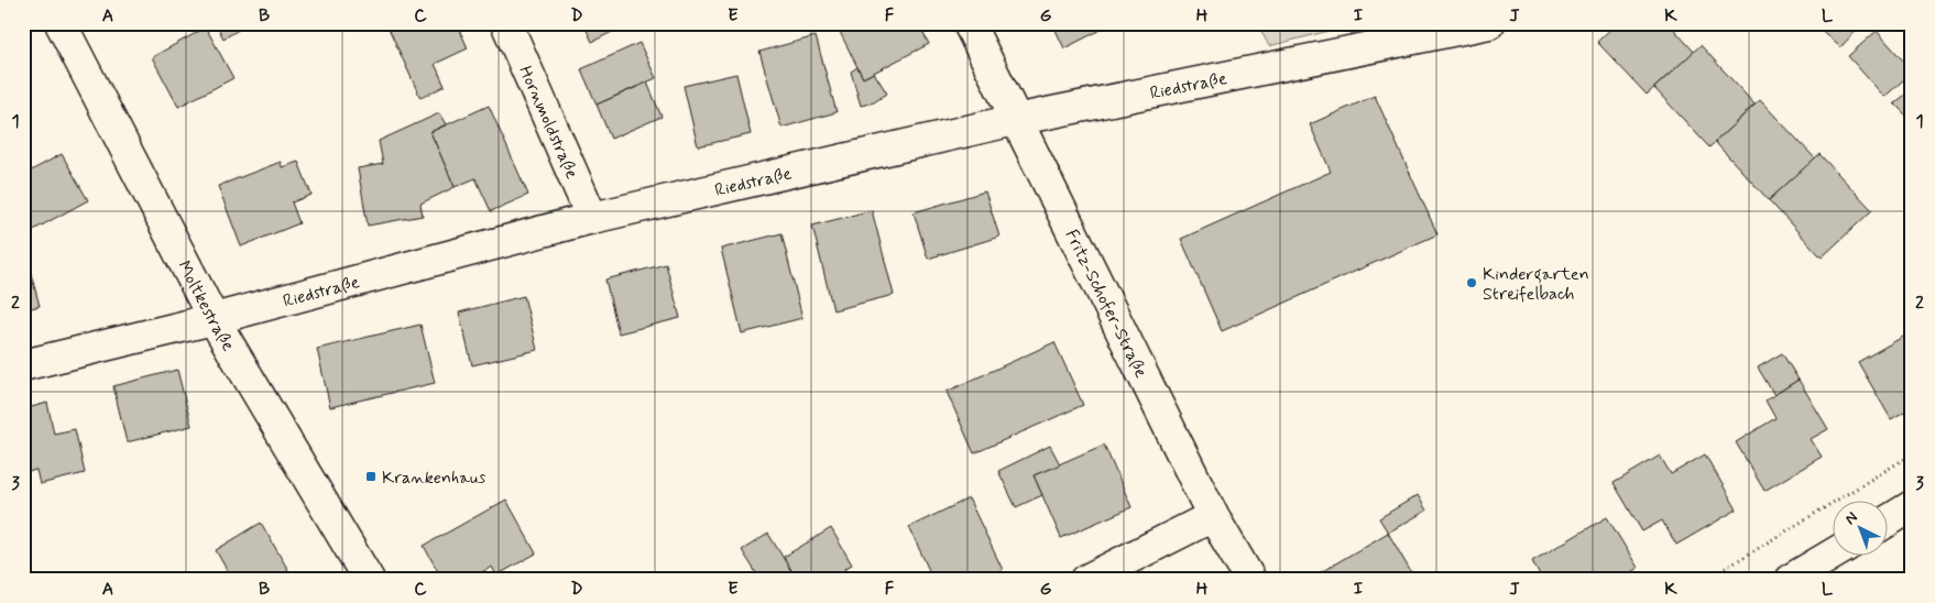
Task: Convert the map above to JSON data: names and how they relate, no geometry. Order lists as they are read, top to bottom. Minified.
{"streets":{"street":["Riedstraße","Hornmoldstraße","Fritz-Schofer-Straße","Moltkestraße"]},"crossings":[["Riedstraße","Hornmoldstraße"],["Riedstraße","Fritz-Schofer-Straße"],["Riedstraße","Moltkestraße"]],"places":{"other":["Kindergarten Streifelbach"],"transit":["Krankenhaus"]},"north":"top left","grid":{"columns":["A","B","C","D","E","F","G","H","I","J","K","L"],"rows":["1","2","3"]}}
